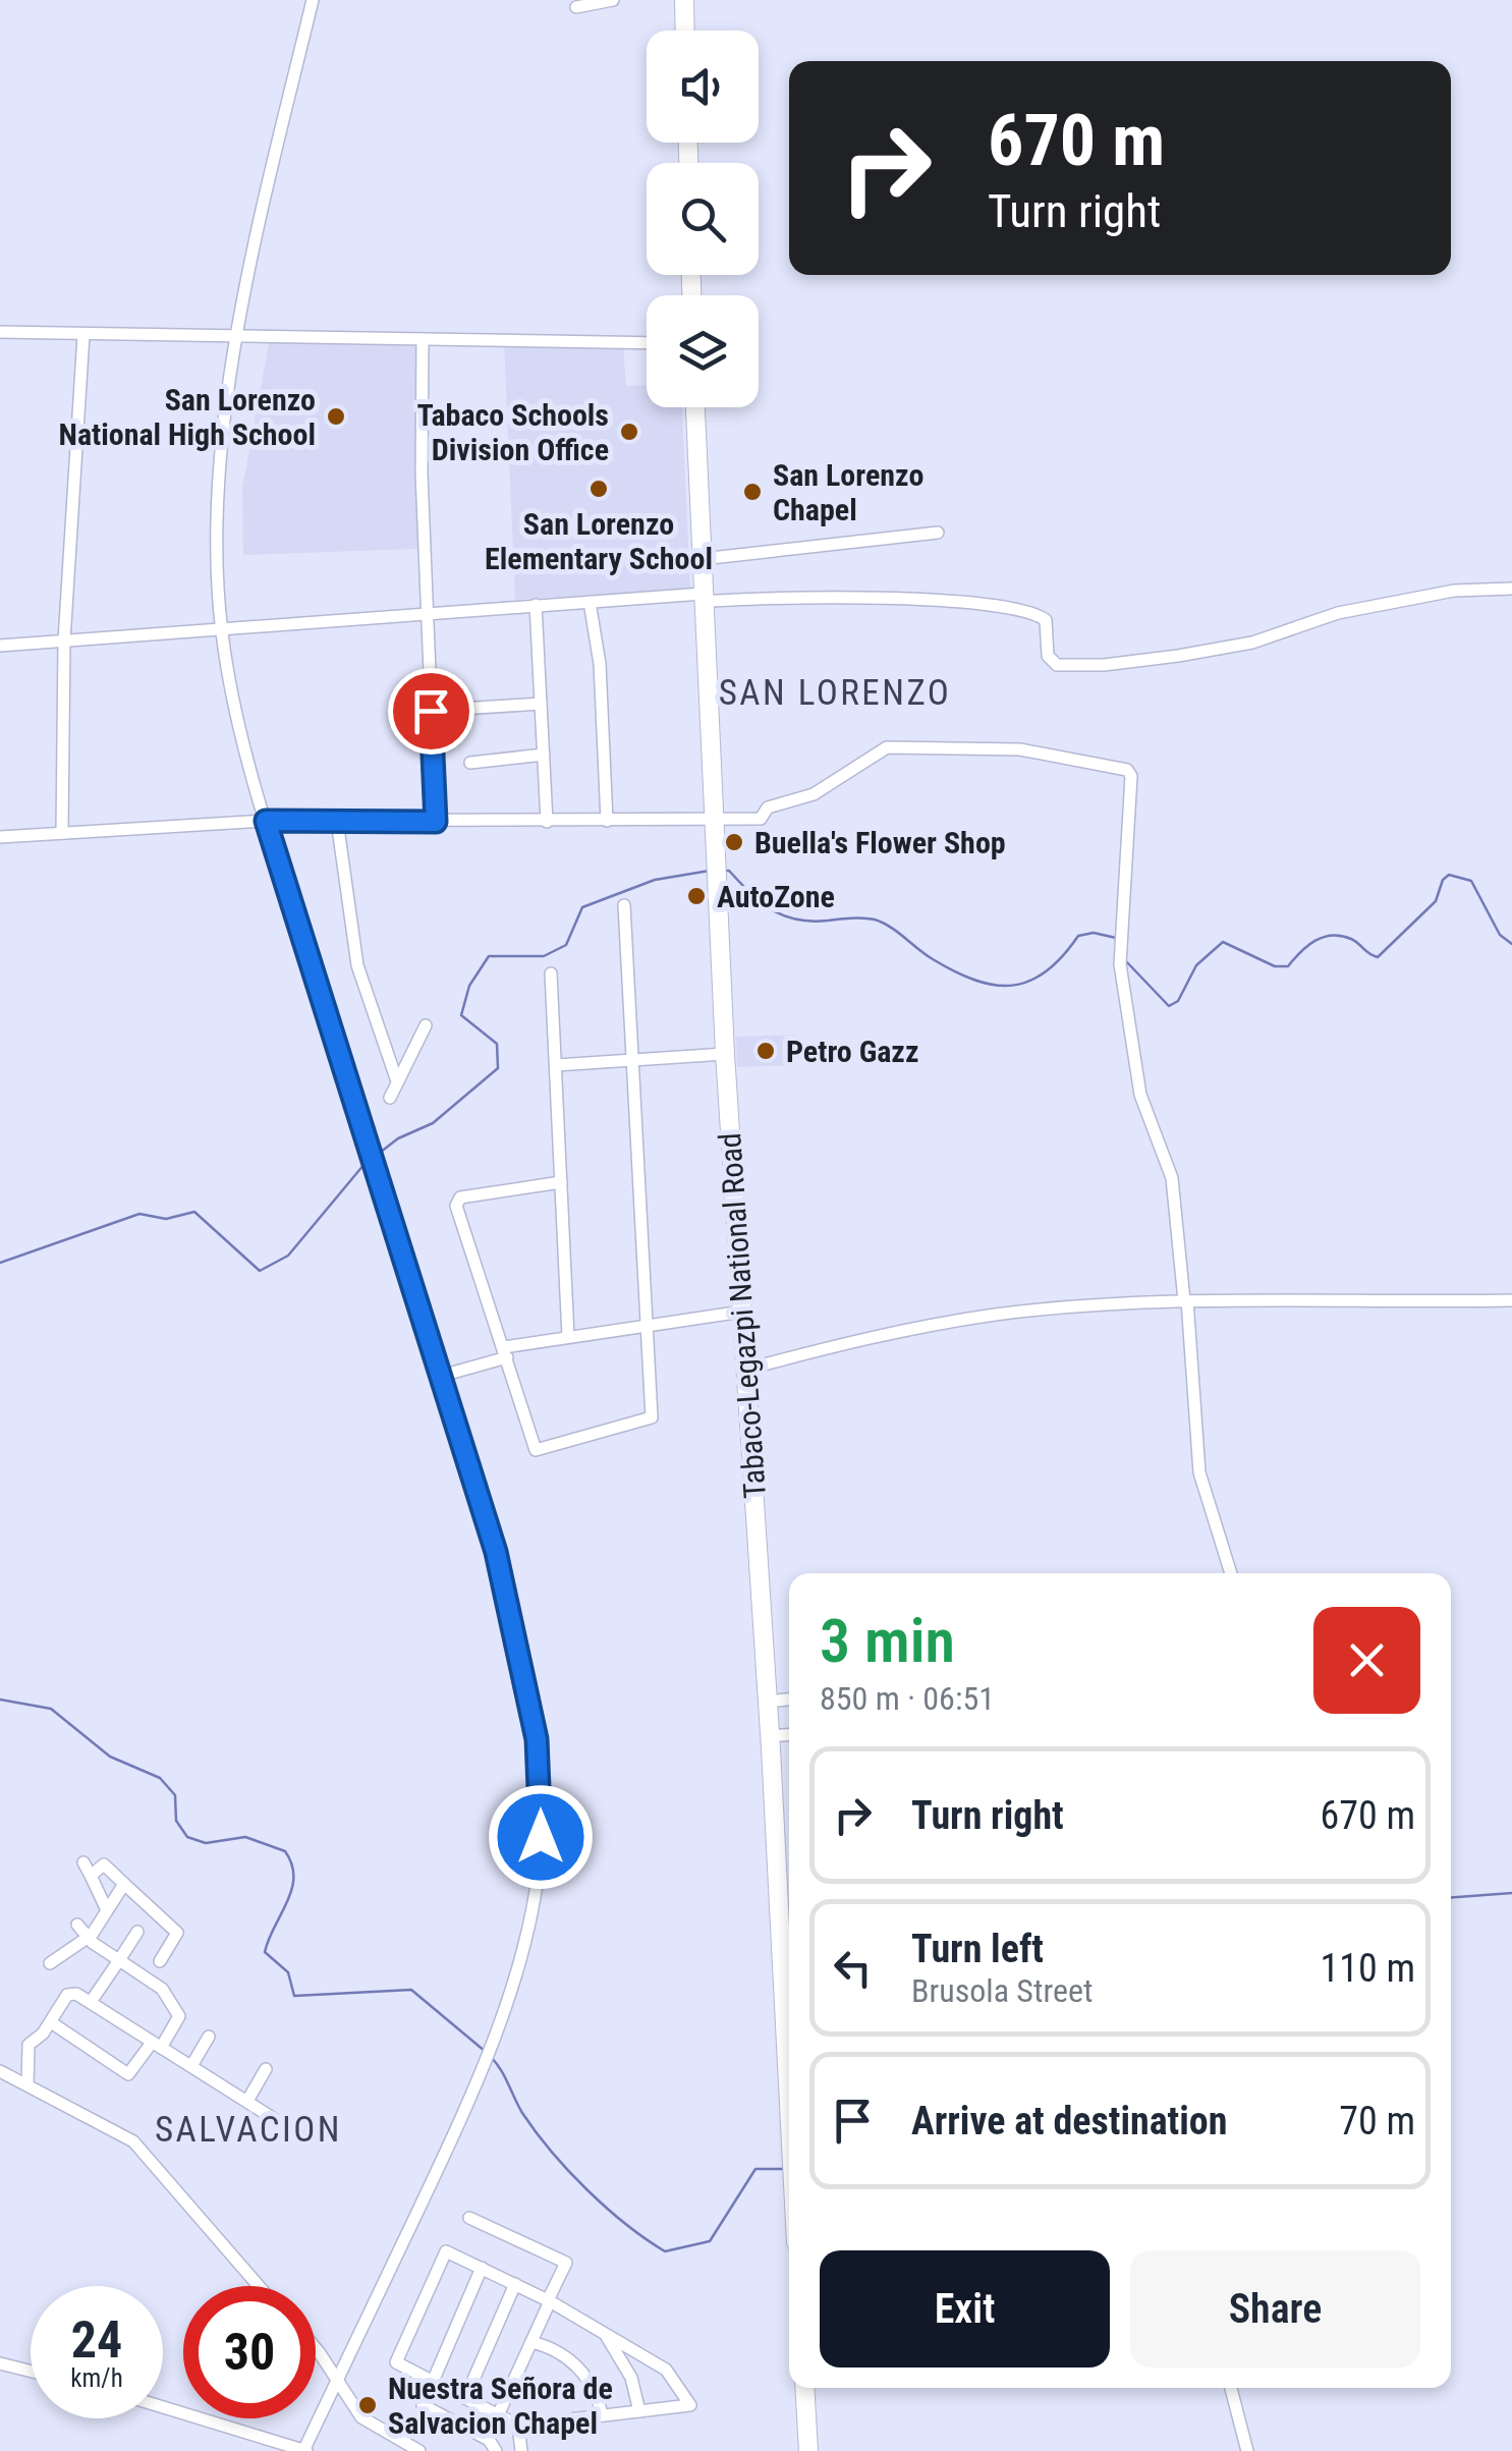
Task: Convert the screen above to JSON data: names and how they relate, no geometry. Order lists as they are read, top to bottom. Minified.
{"streets":{"main road":["Tabaco-Legazpi National Road"]},"districts":["SAN LORENZO","SALVACION"],"places":["San Lorenzo National High School","Tabaco Schools Division Office","San Lorenzo Elementary School","San Lorenzo Chapel","Buella's Flower Shop","AutoZone","Petro Gazz","Nuestra Señora de Salvacion Chapel"],"page":{"turn":["670 m","Turn right"],"heading":["3 min","850 m · 06:51"],"list":[{"name":"Turn right","value":"670 m"},{"name":"Turn left","note":"Brusola Street","value":"110 m"},{"name":"Arrive at destination","value":"70 m"}],"buttons":["Exit","Share"],"speed":"24 km/h","limit":"30"}}
